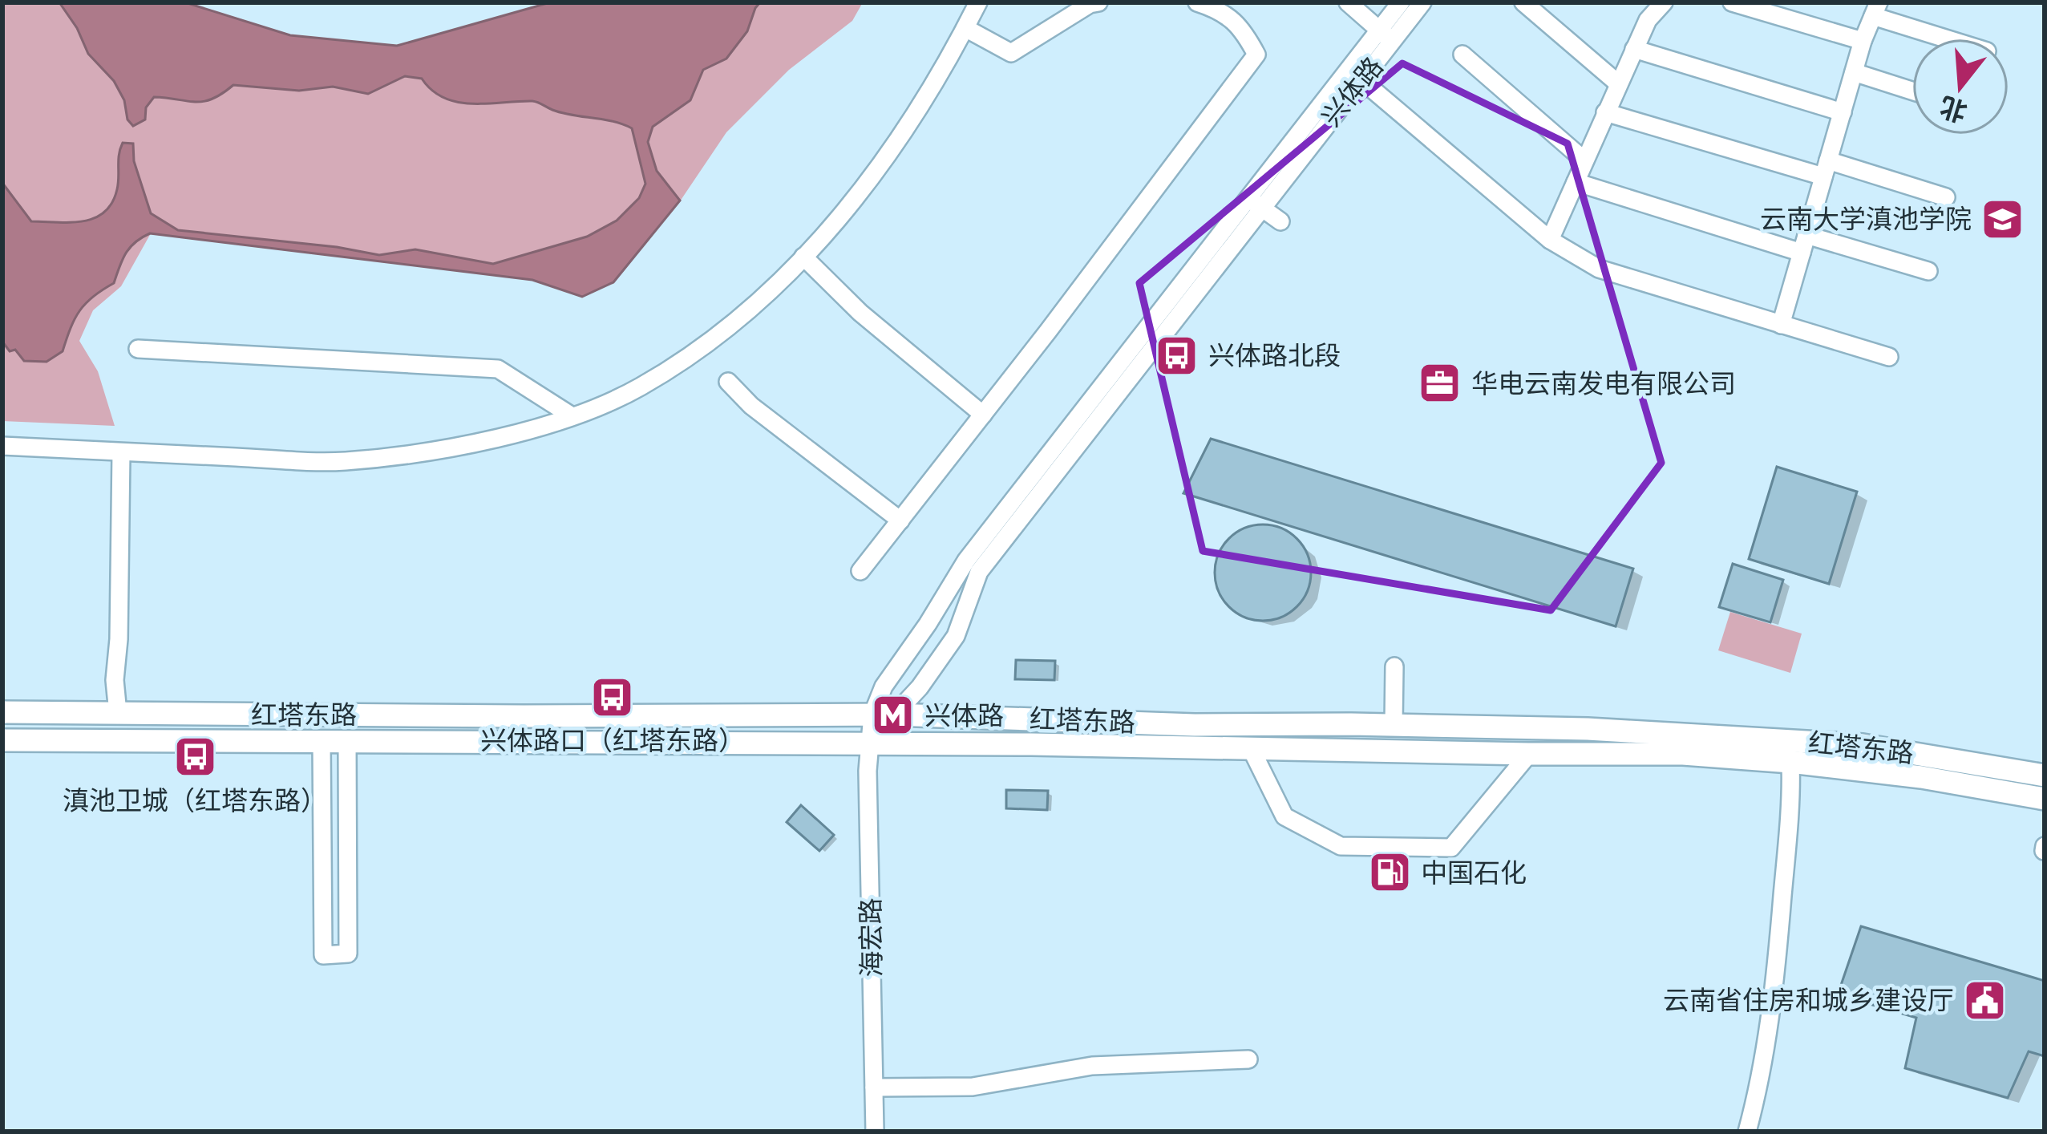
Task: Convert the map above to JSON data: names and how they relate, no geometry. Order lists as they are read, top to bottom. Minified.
{"streets":{"main road":["红塔东路"],"street":["兴体路","海宏路"]},"crossings":[["兴体路","红塔东路"],["兴体路","海宏路"],["红塔东路","海宏路"]],"places":{"school or university":["云南大学滇池学院"],"bus stop":["兴体路北段","兴体路口（红塔东路）","滇池卫城（红塔东路）"],"office":["华电云南发电有限公司"],"metro station":["兴体路"],"fuel station":["中国石化"],"public building":["云南省住房和城乡建设厅"]},"north":"bottom"}
